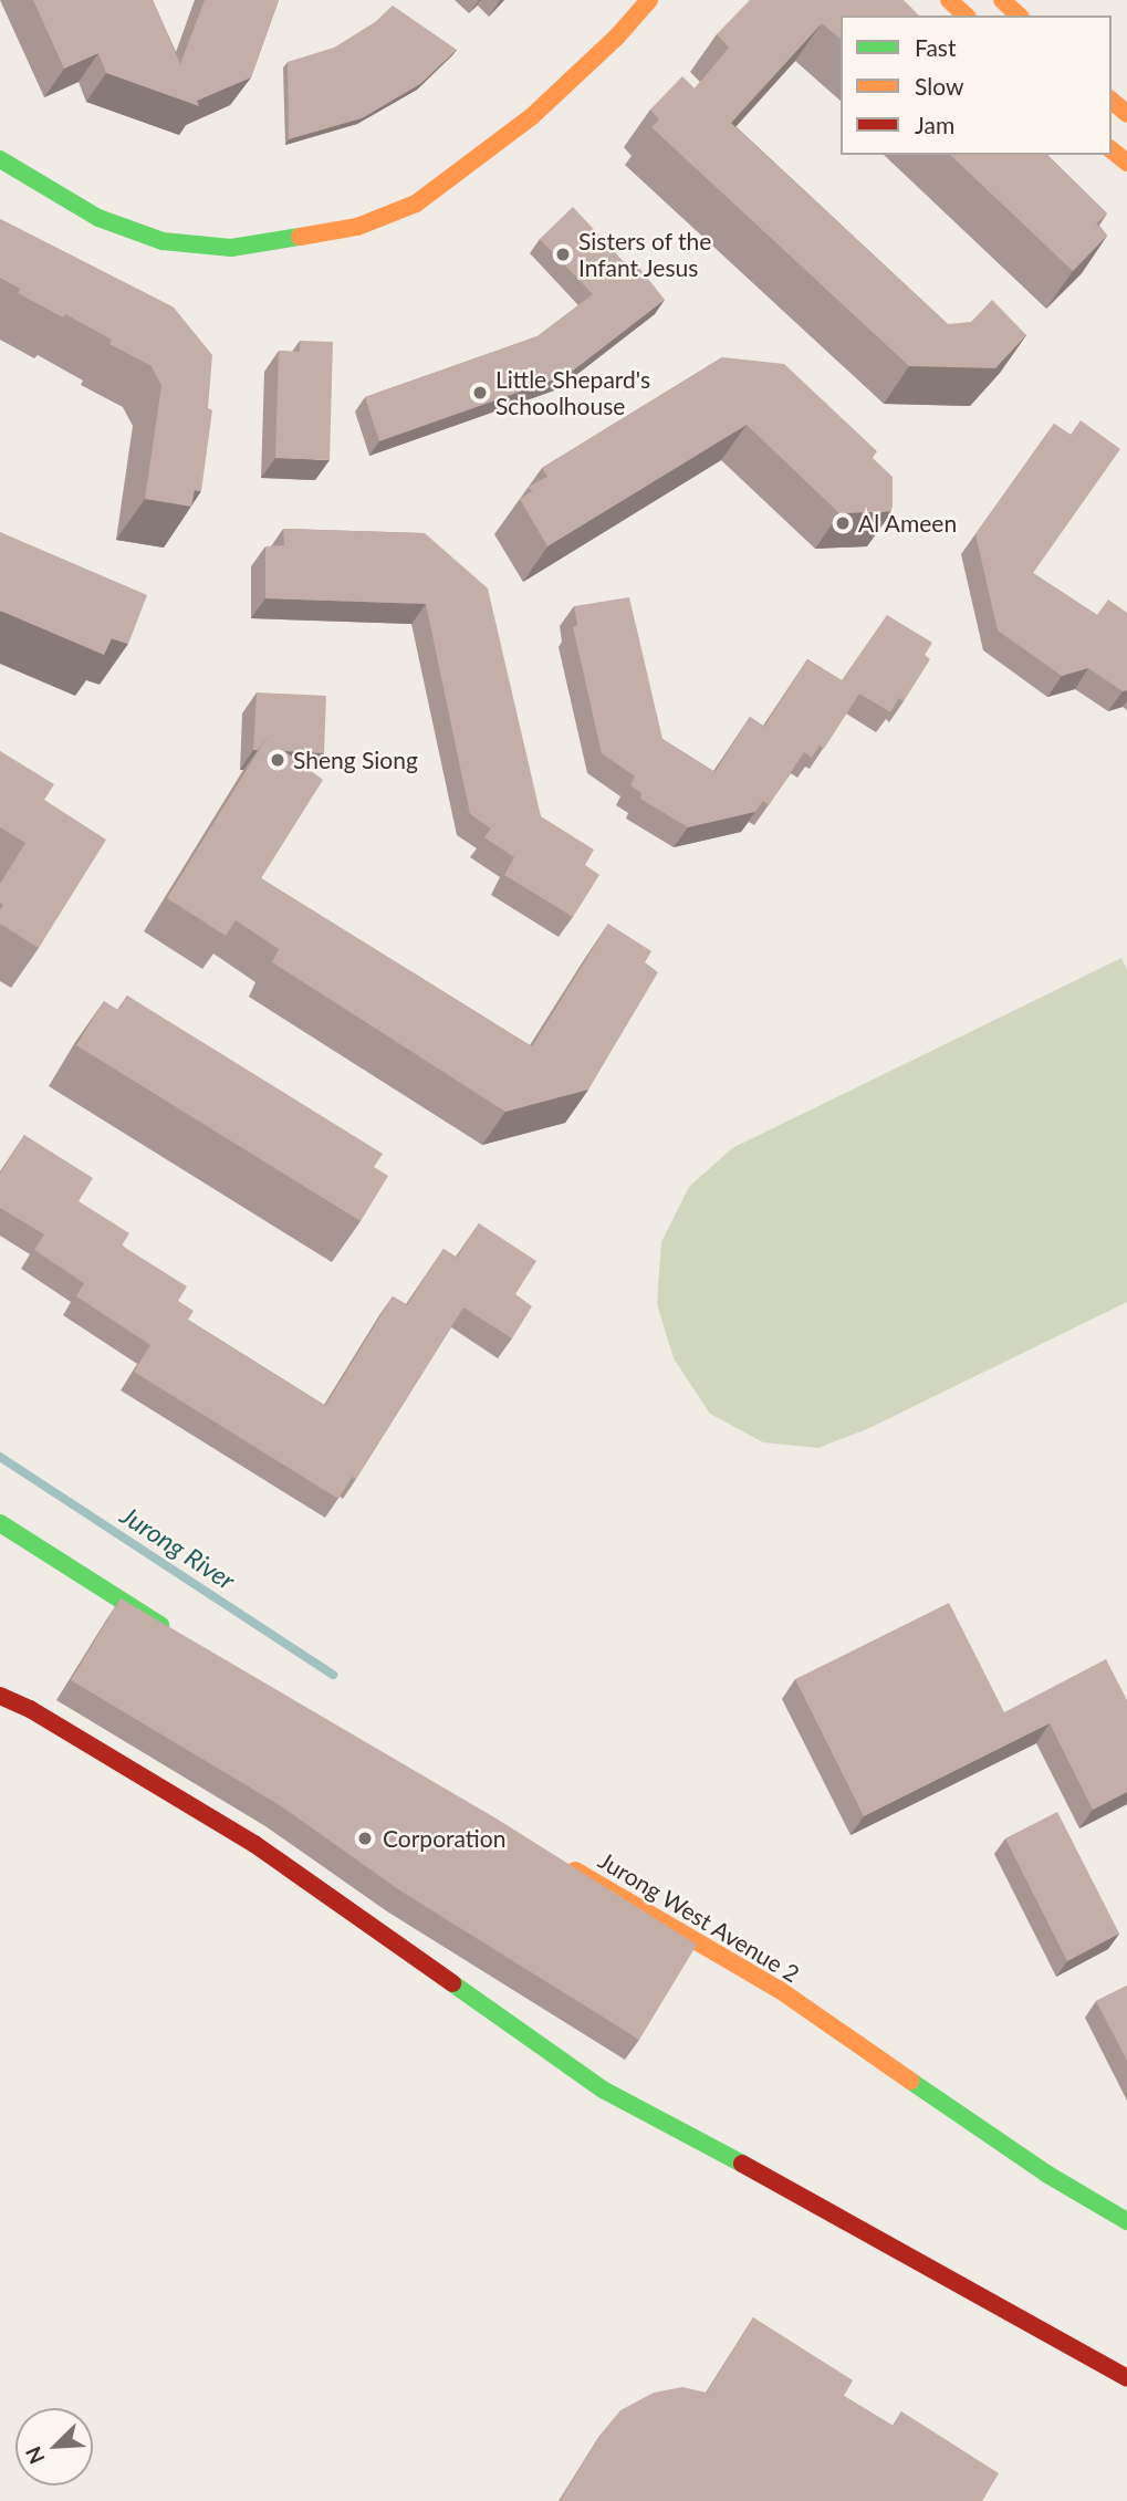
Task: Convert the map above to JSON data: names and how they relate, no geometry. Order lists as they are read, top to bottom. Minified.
{"streets":{"main road":["Jurong West Avenue 2"]},"water":["Jurong River"],"places":["Sisters of the Infant Jesus","Little Shepard's Schoolhouse","Al Ameen","Sheng Siong","Corporation"],"legend":["Fast","Slow","Jam"],"north":"bottom left"}
